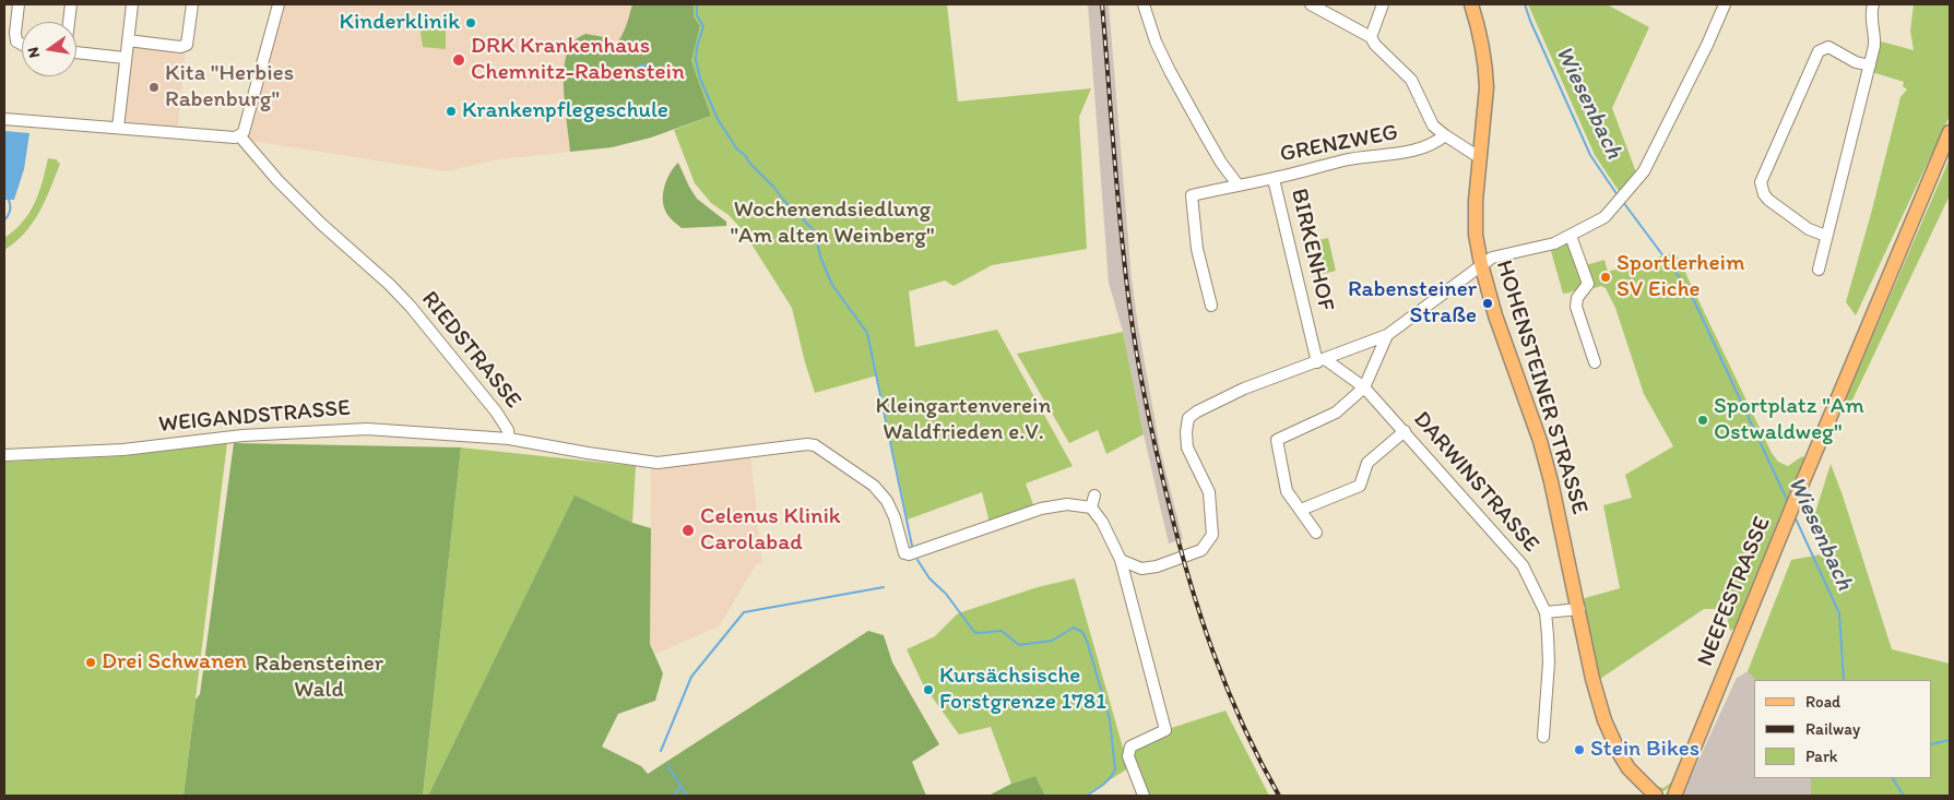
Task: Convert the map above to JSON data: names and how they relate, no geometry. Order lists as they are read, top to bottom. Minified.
{"streets":{"main road":["HOHENSTEINER STRASSE","NEEFESTRASSE"],"street":["GRENZWEG","BIRKENHOF","RIEDSTRASSE","WEIGANDSTRASSE","DARWINSTRASSE"]},"crossings":[["GRENZWEG","BIRKENHOF"],["BIRKENHOF","DARWINSTRASSE"],["RIEDSTRASSE","WEIGANDSTRASSE"]],"water":["Wiesenbach"],"parks":["Wochenendsiedlung \"Am alten Weinberg\"","Kleingartenverein Waldfrieden e.V.","Rabensteiner Wald"],"places":["Kinderklinik","DRK Krankenhaus Chemnitz-Rabenstein","Kita \"Herbies Rabenburg\"","Krankenpflegeschule","Sportlerheim SV Eiche","Rabensteiner Straße","Sportplatz \"Am Ostwaldweg\"","Celenus Klinik Carolabad","Drei Schwanen","Kursächsische Forstgrenze 1781","Stein Bikes"],"legend":["Road","Railway","Park"],"north":"left"}
